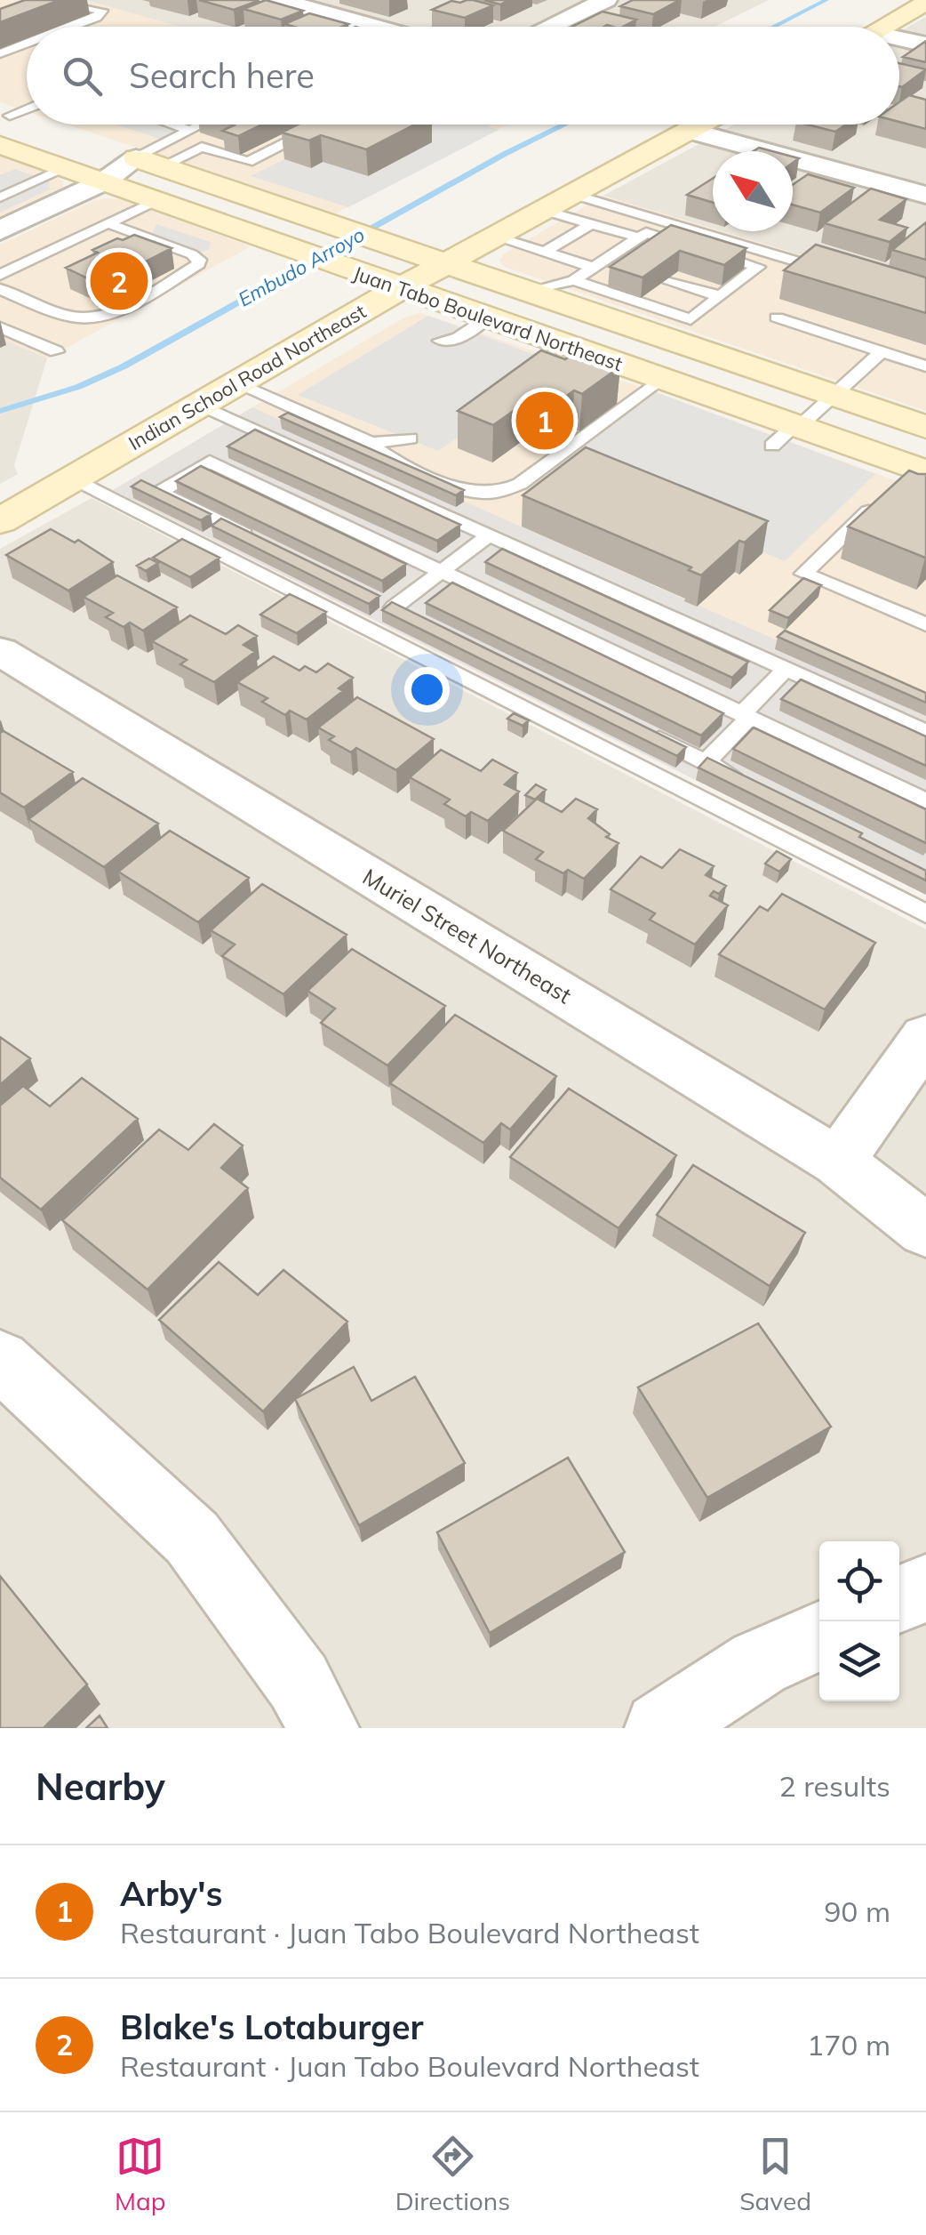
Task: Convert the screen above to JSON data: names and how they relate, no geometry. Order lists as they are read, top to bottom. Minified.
{"streets":{"main road":["Juan Tabo Boulevard Northeast","Indian School Road Northeast"],"street":["Muriel Street Northeast"]},"crossings":[["Juan Tabo Boulevard Northeast","Indian School Road Northeast"]],"water":["Embudo Arroyo"],"north":"top left","page":{"search":"Search here","pins":["2","1"],"heading":["Nearby","2 results"],"list":[{"mark":"1","name":"Arby's","note":"Restaurant · Juan Tabo Boulevard Northeast","value":"90 m"},{"mark":"2","name":"Blake's Lotaburger","note":"Restaurant · Juan Tabo Boulevard Northeast","value":"170 m"}],"nav":["Map","Directions","Saved"]}}
